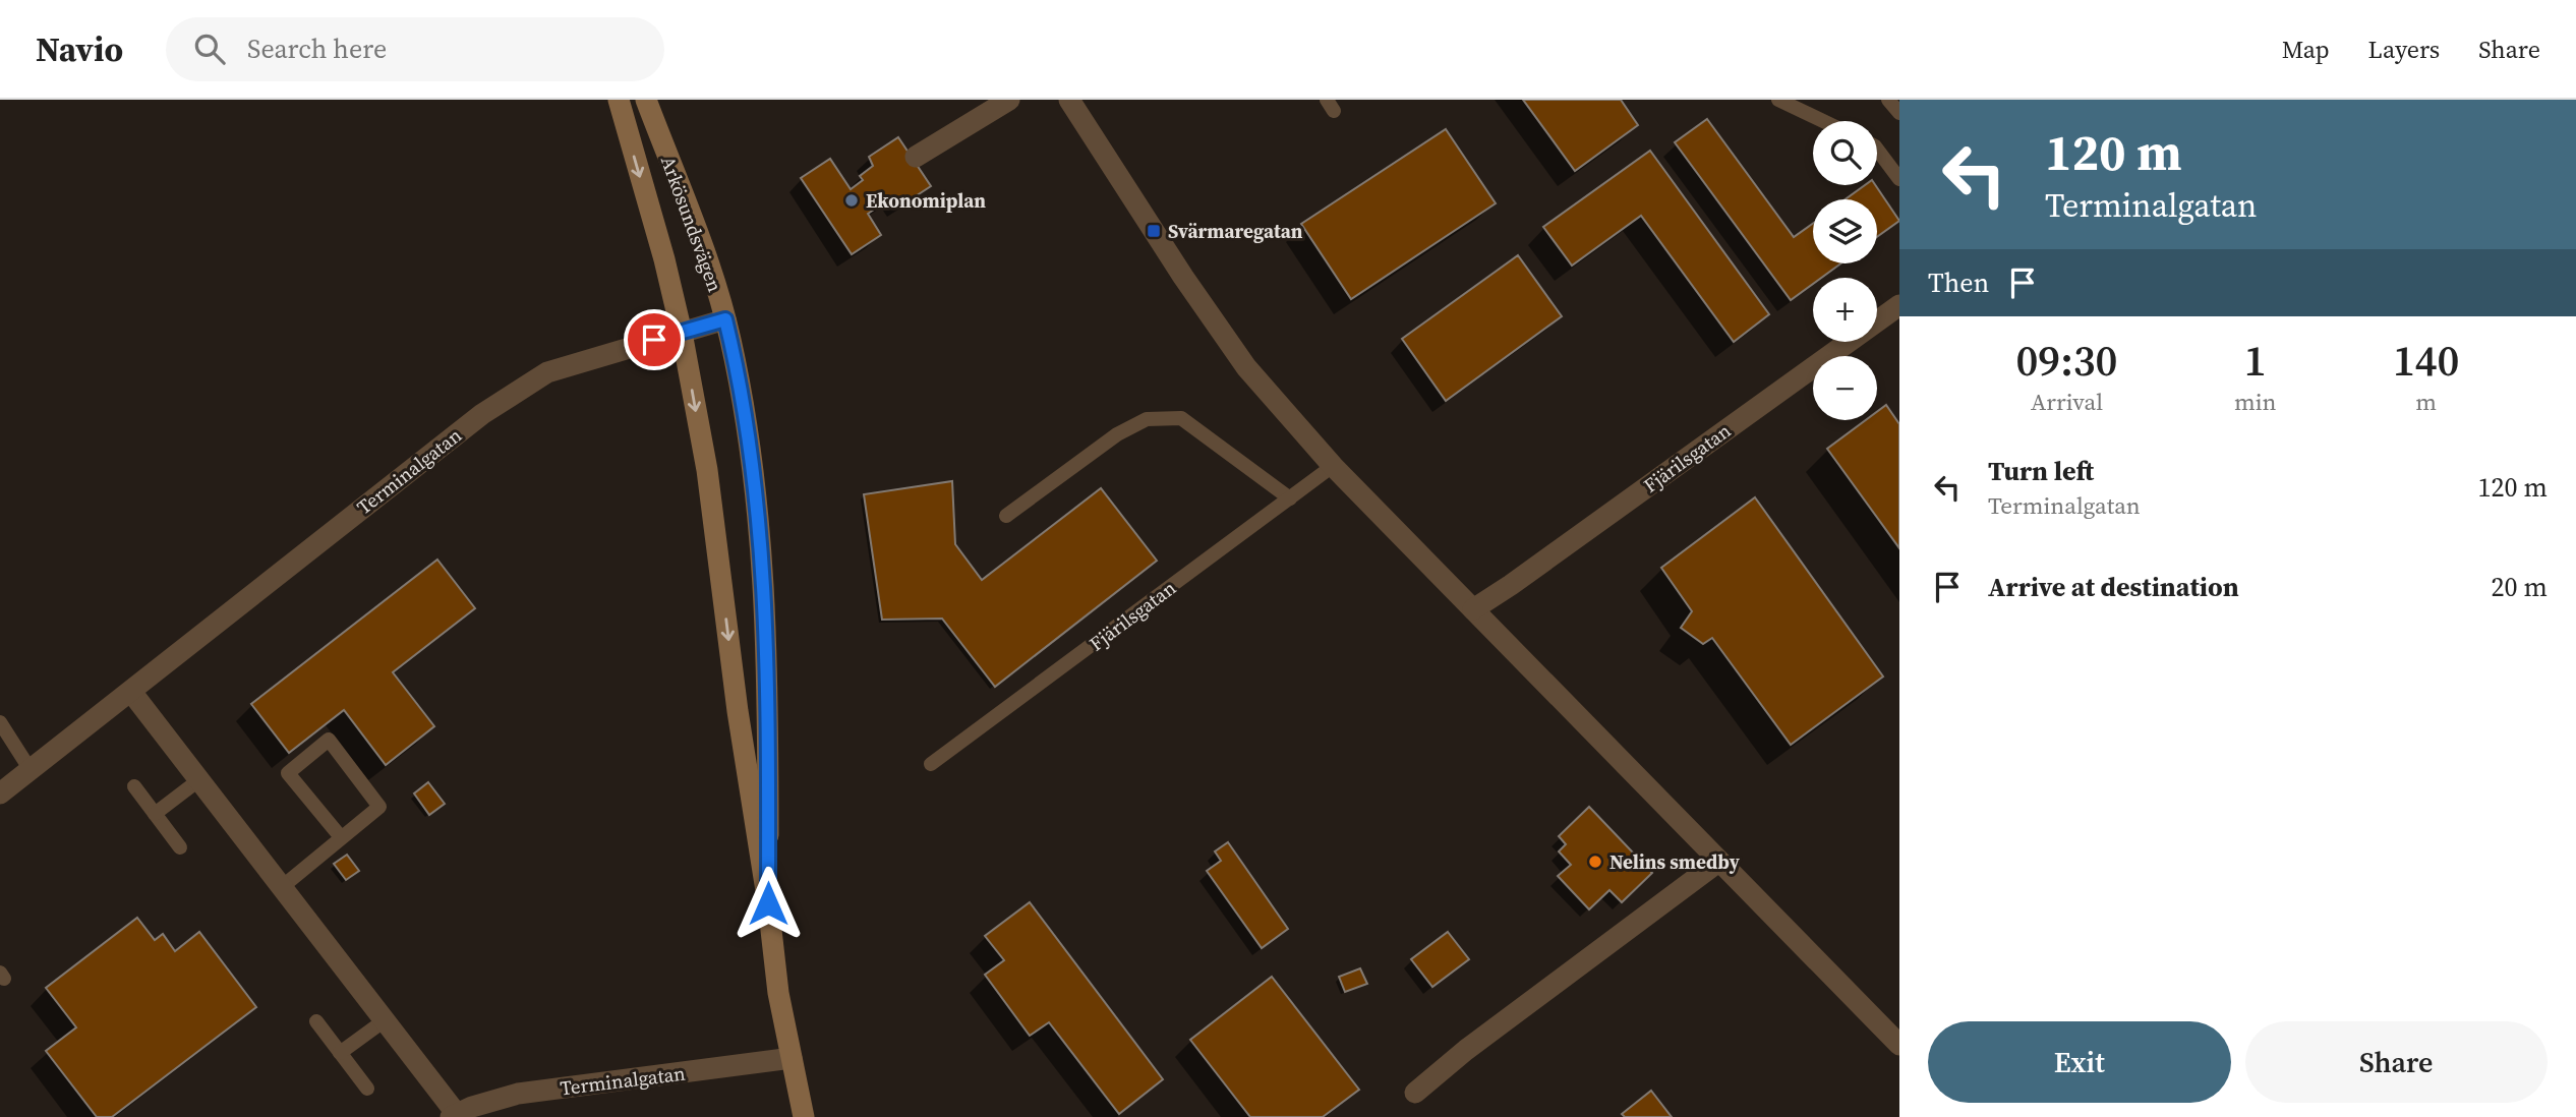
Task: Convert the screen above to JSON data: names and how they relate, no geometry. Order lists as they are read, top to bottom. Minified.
{"streets":{"main road":["Arkösundsvägen"],"street":["Fjärilsgatan","Terminalgatan"]},"crossings":[["Arkösundsvägen","Terminalgatan"]],"places":{"other":["Ekonomiplan","Nelins smedby"],"transit":["Svärmaregatan"]},"page":{"header":"Navio","search":"Search here","nav":["Map","Layers","Share"],"turn":["120 m","Terminalgatan"],"map_buttons":["+","−"],"then":"Then","eta":["09:30","Arrival","1","min","140","m"],"list":[{"name":"Turn left","note":"Terminalgatan","value":"120 m"},{"name":"Arrive at destination","value":"20 m"}],"buttons":["Exit","Share"]}}
